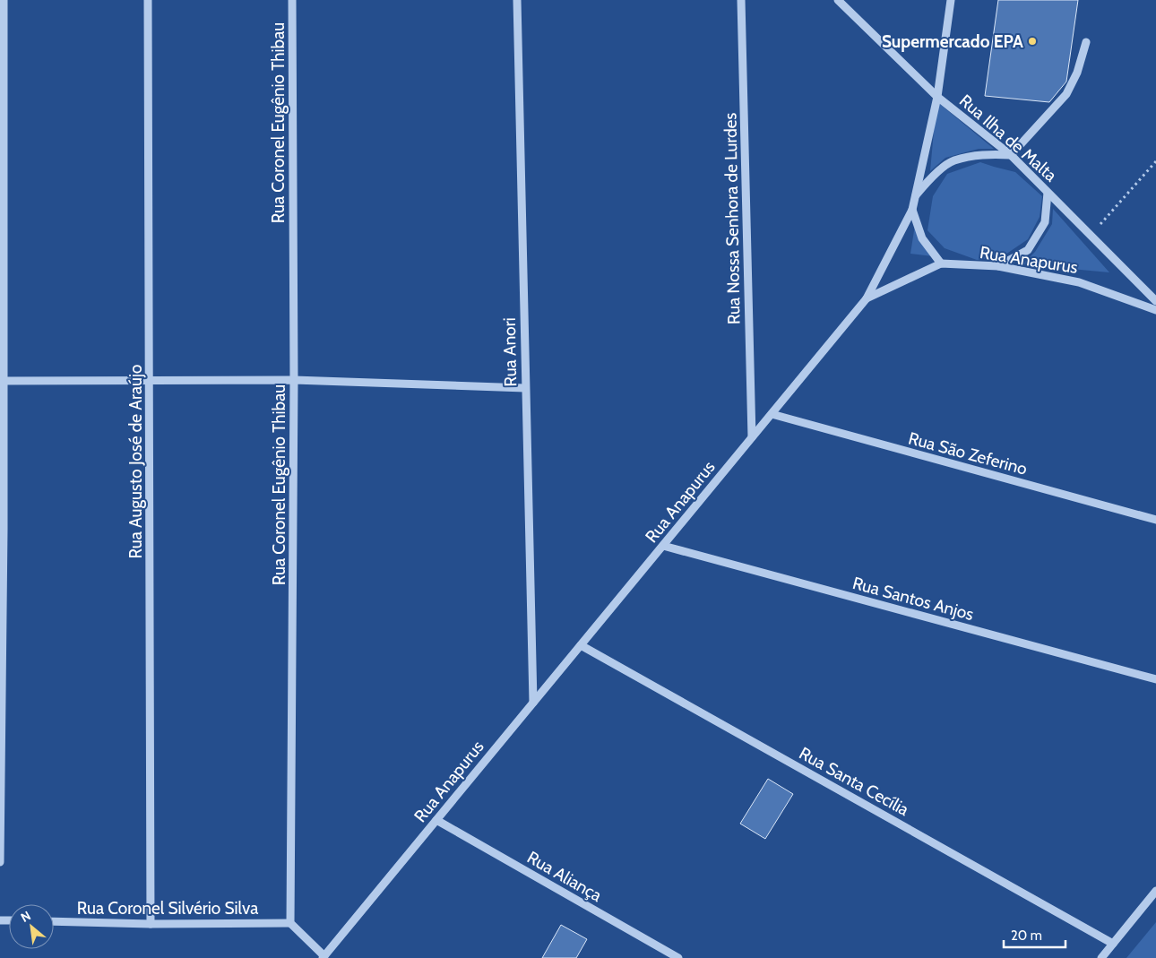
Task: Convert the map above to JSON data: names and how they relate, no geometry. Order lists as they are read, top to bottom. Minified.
{"streets":{"street":["Rua Coronel Eugênio Thibau","Rua Ilha de Malta","Rua Nossa Senhora de Lurdes","Rua Anapurus","Rua Anori","Rua São Zeferino","Rua Augusto José de Araújo","Rua Santos Anjos","Rua Santa Cecília","Rua Aliança","Rua Coronel Silvério Silva"]},"crossings":[["Rua Coronel Eugênio Thibau","Rua Coronel Silvério Silva"],["Rua Ilha de Malta","Rua Anapurus"],["Rua Nossa Senhora de Lurdes","Rua Anapurus"],["Rua Anapurus","Rua Anori"],["Rua Anapurus","Rua São Zeferino"],["Rua Anapurus","Rua Santos Anjos"],["Rua Anapurus","Rua Santa Cecília"],["Rua Anapurus","Rua Aliança"],["Rua Augusto José de Araújo","Rua Coronel Silvério Silva"]],"places":["Supermercado EPA"],"scale_bar":"20 m","north":"top left"}
